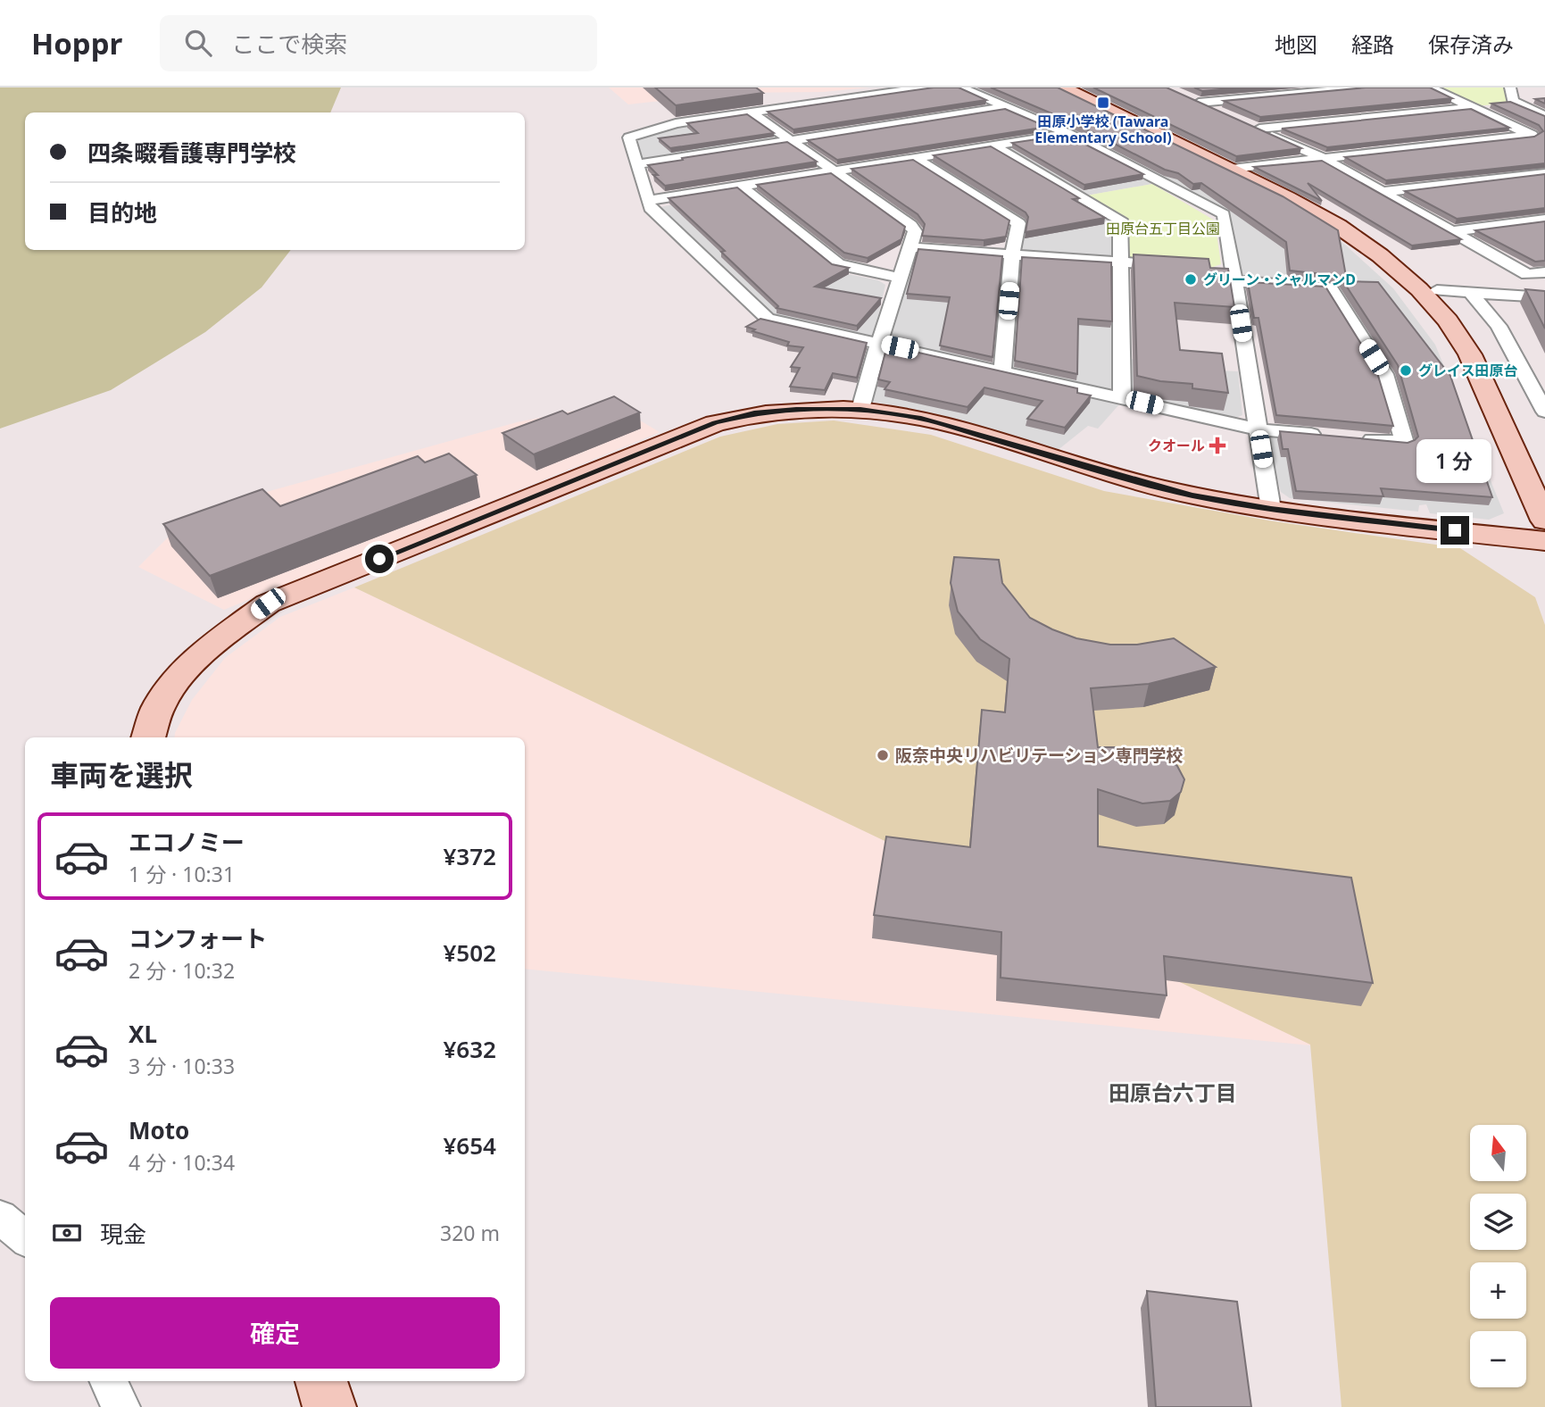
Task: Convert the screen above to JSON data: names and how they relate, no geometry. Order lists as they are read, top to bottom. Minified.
{"districts":["田原台六丁目"],"parks":["田原台五丁目公園"],"places":{"transit":["田原小学校 (Tawara Elementary School)"],"other":["グリーン・シャルマンD","グレイス田原台","阪奈中央リハビリテーション専門学校"],"health":["クオール"]},"north":"top","page":{"header":"Hoppr","search":"ここで検索","nav":["地図","経路","保存済み"],"banner":["四条畷看護専門学校","目的地"],"bubble":"1 分","heading":"車両を選択","list":[{"name":"エコノミー","note":"1 分 · 10:31","value":"¥372"},{"name":"コンフォート","note":"2 分 · 10:32","value":"¥502"},{"name":"XL","note":"3 分 · 10:33","value":"¥632"},{"name":"Moto","note":"4 分 · 10:34","value":"¥654"}],"map_buttons":["+","−"],"pay":["現金","320 m"],"buttons":"確定"}}
